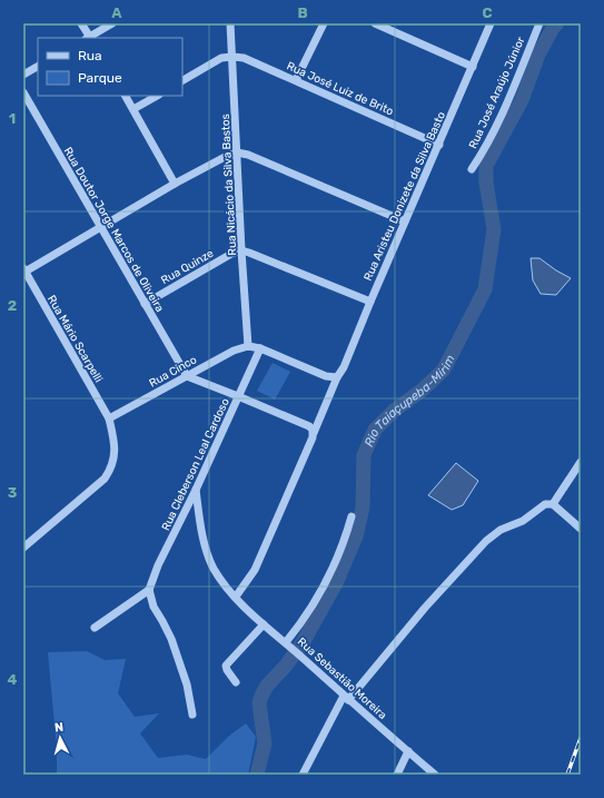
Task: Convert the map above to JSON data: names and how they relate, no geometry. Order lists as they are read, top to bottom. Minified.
{"streets":{"street":["Rua José Luiz de Brito","Rua José Araújo Júnior","Rua Nicácio da Silva Bastos","Rua Aristeu Donizete da Silva Basto","Rua Doutor Jorge Marcos de Oliveira","Rua Quinze","Rua Mário Scarpelli","Rua Cinco","Rua Cleberson Leal Cardoso","Rua Sebastião Moreira"]},"crossings":[["Rua José Luiz de Brito","Rua Nicácio da Silva Bastos"],["Rua José Luiz de Brito","Rua Aristeu Donizete da Silva Basto"],["Rua Nicácio da Silva Bastos","Rua Quinze"],["Rua Nicácio da Silva Bastos","Rua Cinco"],["Rua Aristeu Donizete da Silva Basto","Rua Sebastião Moreira"],["Rua Doutor Jorge Marcos de Oliveira","Rua Quinze"],["Rua Doutor Jorge Marcos de Oliveira","Rua Cinco"],["Rua Mário Scarpelli","Rua Cinco"],["Rua Cleberson Leal Cardoso","Rua Sebastião Moreira"]],"water":["Rio Taiaçupeba-Mirim"],"legend":["Rua","Parque"],"north":"top","grid":{"columns":["A","B","C"],"rows":["1","2","3","4"]}}
